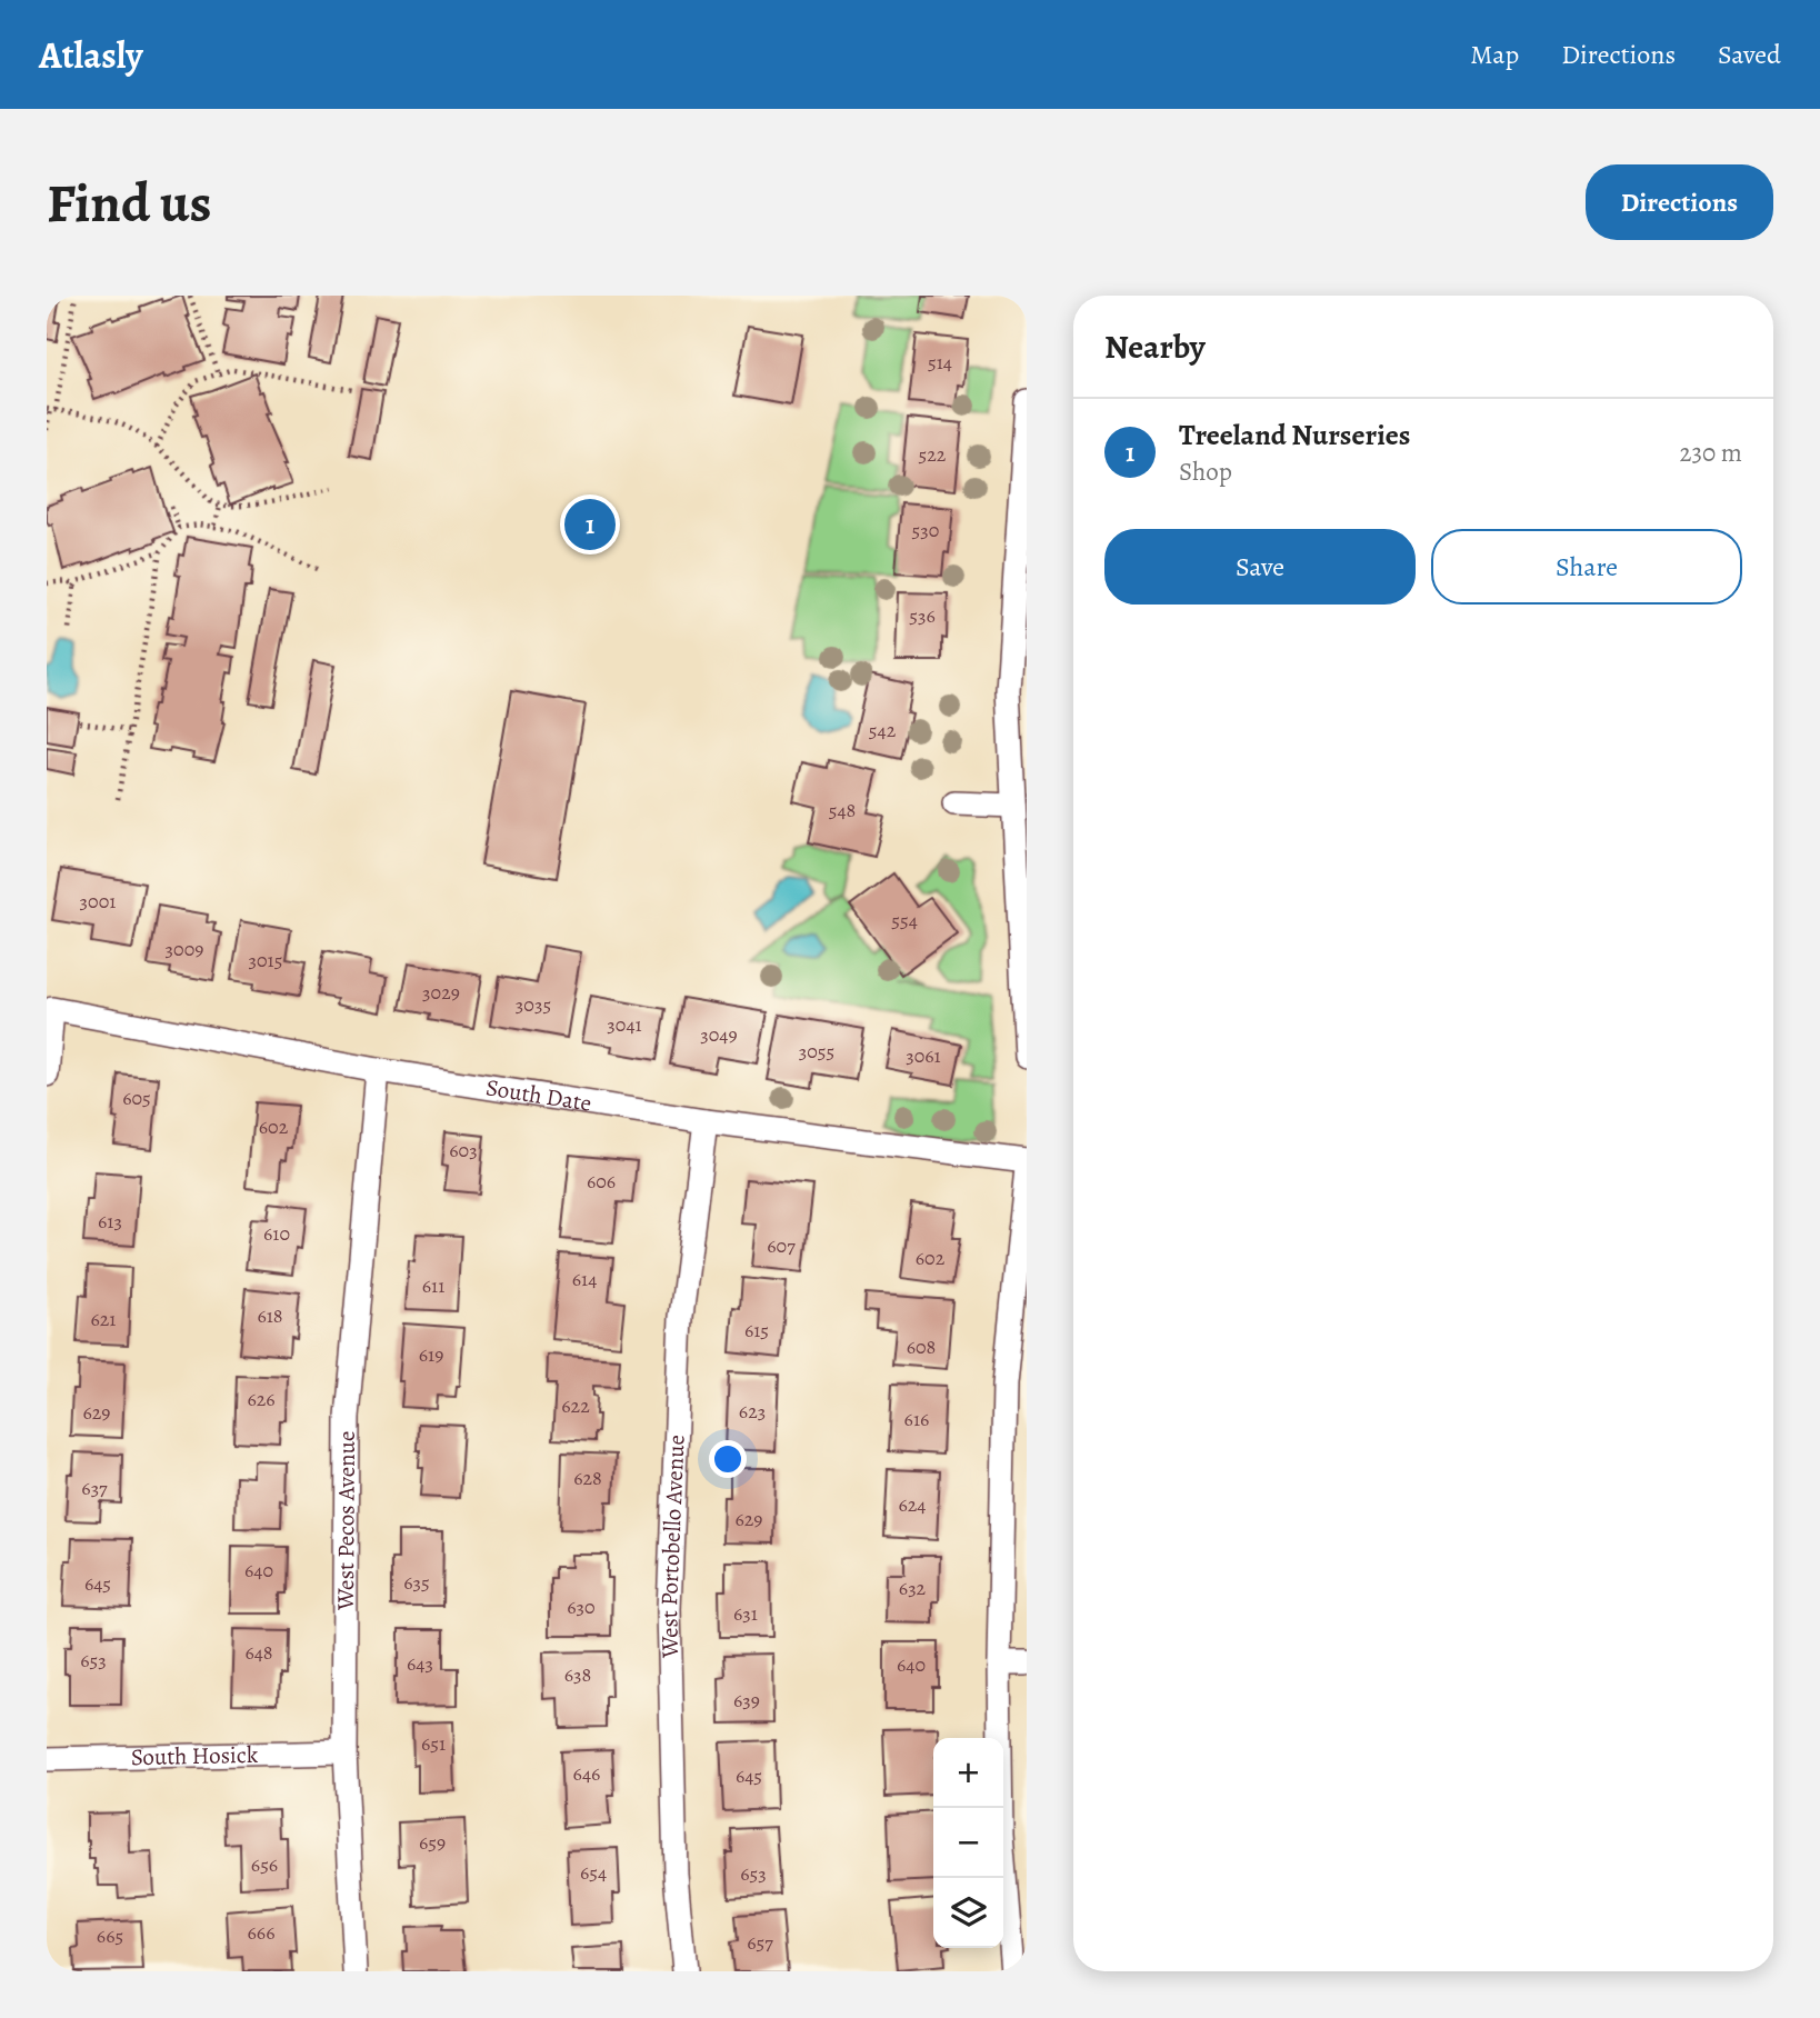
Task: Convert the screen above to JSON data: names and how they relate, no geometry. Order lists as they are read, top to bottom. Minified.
{"streets":{"street":["South Date","West Pecos Avenue","West Portobello Avenue","South Hosick"]},"crossings":[["South Date","West Pecos Avenue"],["South Date","West Portobello Avenue"],["West Pecos Avenue","South Hosick"]],"house_numbers":["514","522","530","536","542","548","3001","554","3009","3015","3029","3035","3041","3049","3055","3061","605","602","603","606","613","610","607","602","614","611","618","621","615","608","619","626","622","623","629","616","628","637","624","629","640","635","645","632","630","631","648","653","643","640","638","639","651","646","645","659","656","654","653","666","665","657"],"page":{"header":"Atlasly","nav":["Map","Directions","Saved"],"buttons":["Directions",["Save","Share"]],"title":"Find us","heading":"Nearby","list":[{"mark":"1","name":"Treeland Nurseries","note":"Shop","value":"230 m"}],"pins":"1","map_buttons":["+","−"]}}
